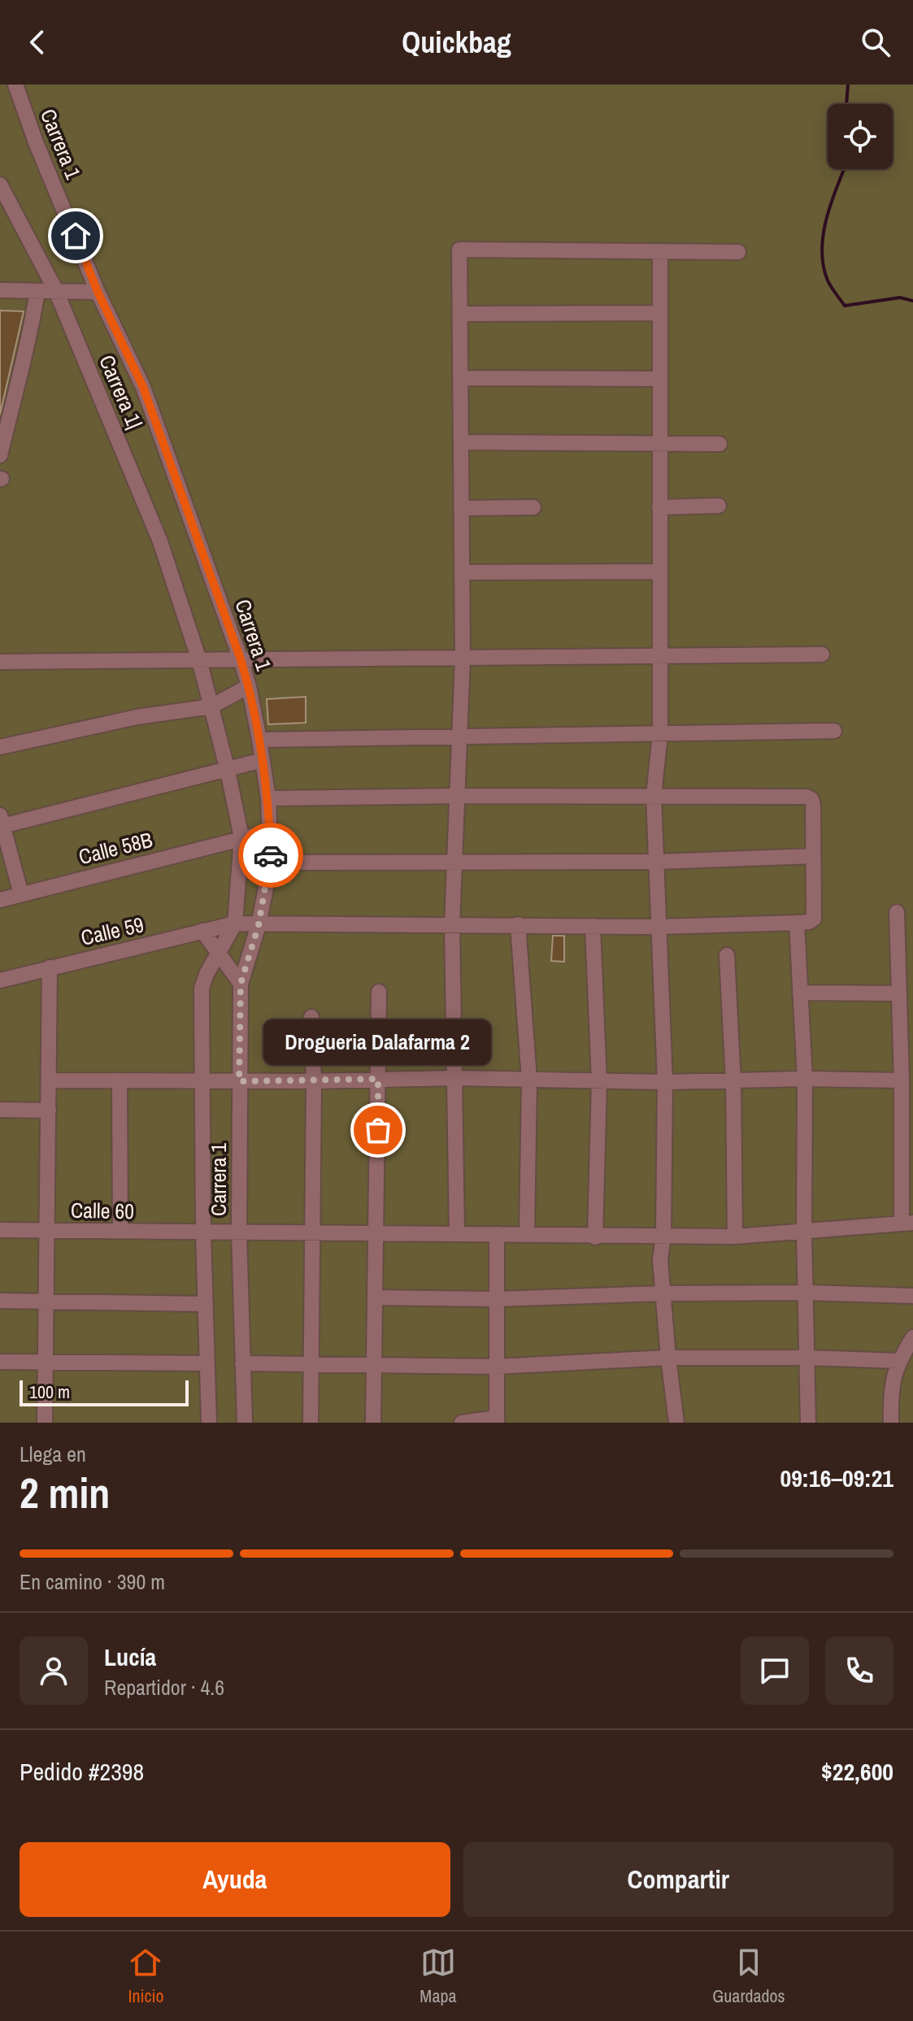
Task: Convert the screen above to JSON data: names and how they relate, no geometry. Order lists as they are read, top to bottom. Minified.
{"streets":{"street":["Carrera 1","Carrera 1|","Calle 58B","Calle 59","Calle 60"]},"crossings":[["Carrera 1","Calle 58B"],["Carrera 1","Calle 59"],["Carrera 1","Calle 60"],["Carrera 1|","Calle 58B"],["Carrera 1|","Calle 59"]],"places":["Drogueria Dalafarma 2"],"scale_bar":"100 m","page":{"header":"Quickbag","bubble":"Drogueria Dalafarma 2","scale":"100 m","heading":["2 min","Llega en","09:16–09:21"],"panel":["Lucía","Repartidor · 4.6","Pedido #2398","$22,600"],"bar":"En camino · 390 m","buttons":["Ayuda","Compartir"],"tabs":["Inicio","Mapa","Guardados"]}}
